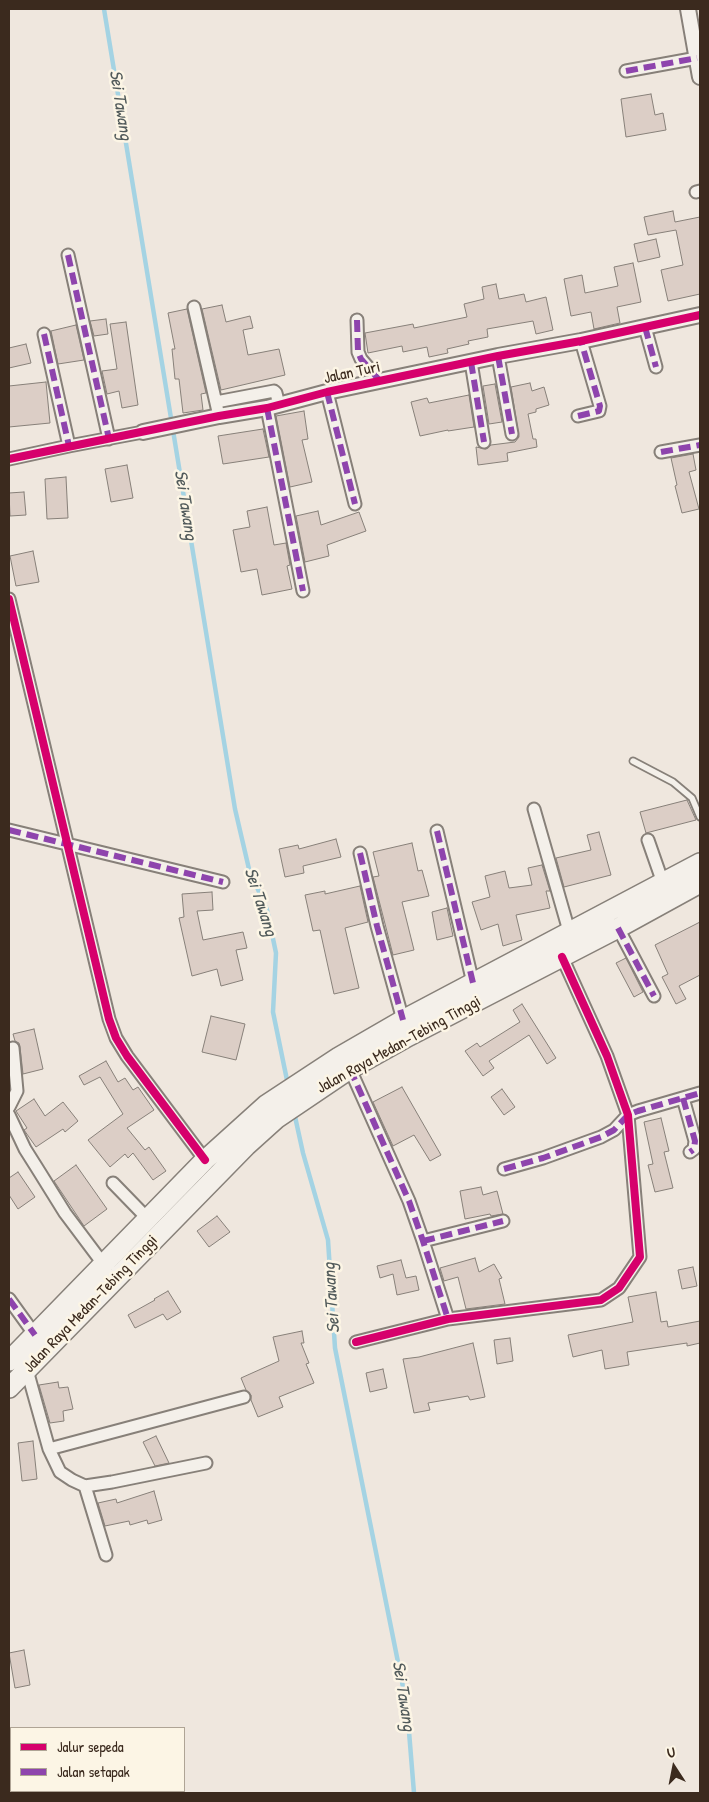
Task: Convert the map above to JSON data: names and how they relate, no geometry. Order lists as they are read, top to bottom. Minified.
{"streets":{"highway":["Jalan Raya Medan-Tebing Tinggi"],"street":["Jalan Turi"]},"water":["Sei Tawang"],"legend":["Jalur sepeda","Jalan setapak"],"north":"top"}
